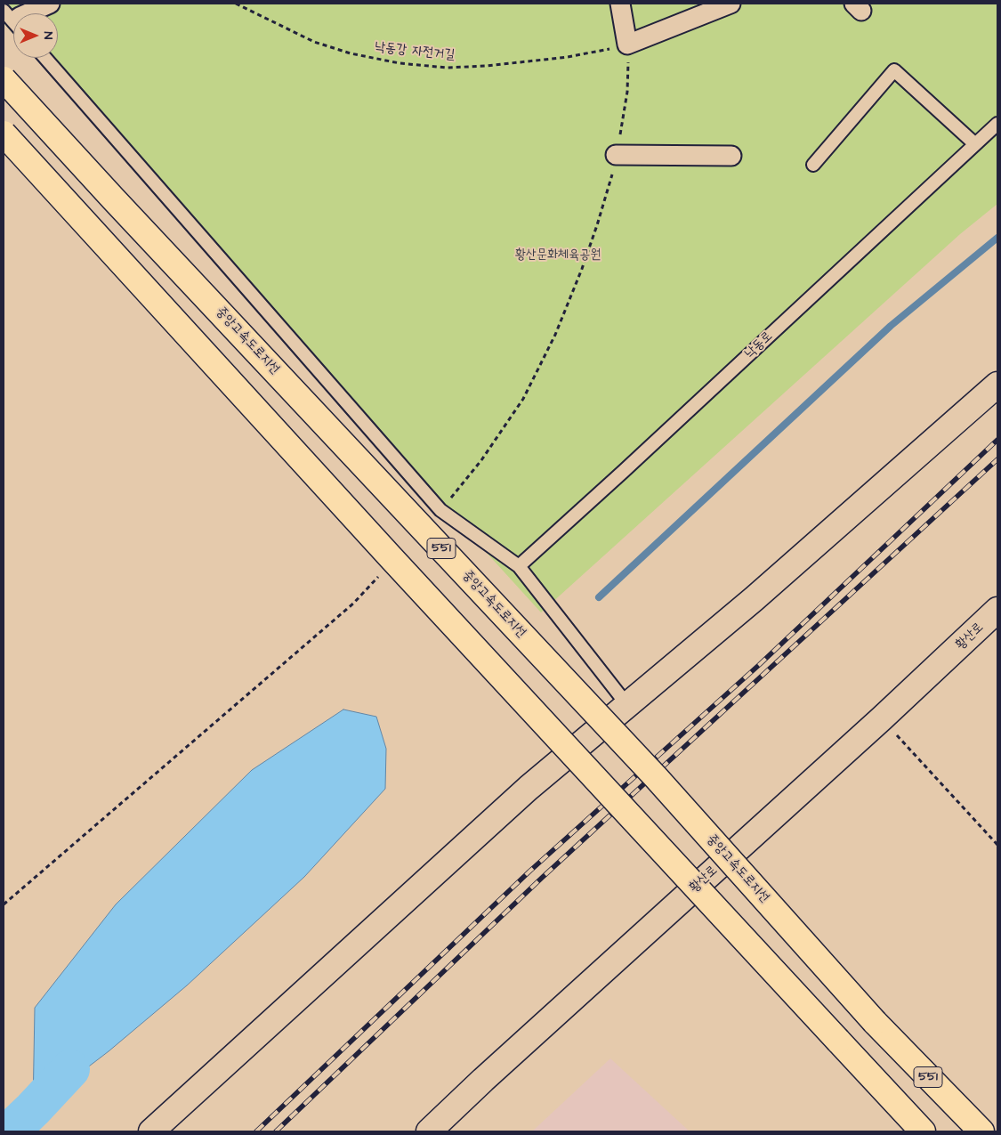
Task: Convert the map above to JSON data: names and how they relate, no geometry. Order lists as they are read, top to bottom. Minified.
{"streets":{"highway":["중앙고속도로지선","551"],"street":["황산로"],"lane":["낙동로"],"path":["낙동강 자전거길"]},"parks":["황산문화체육공원"],"north":"right"}
